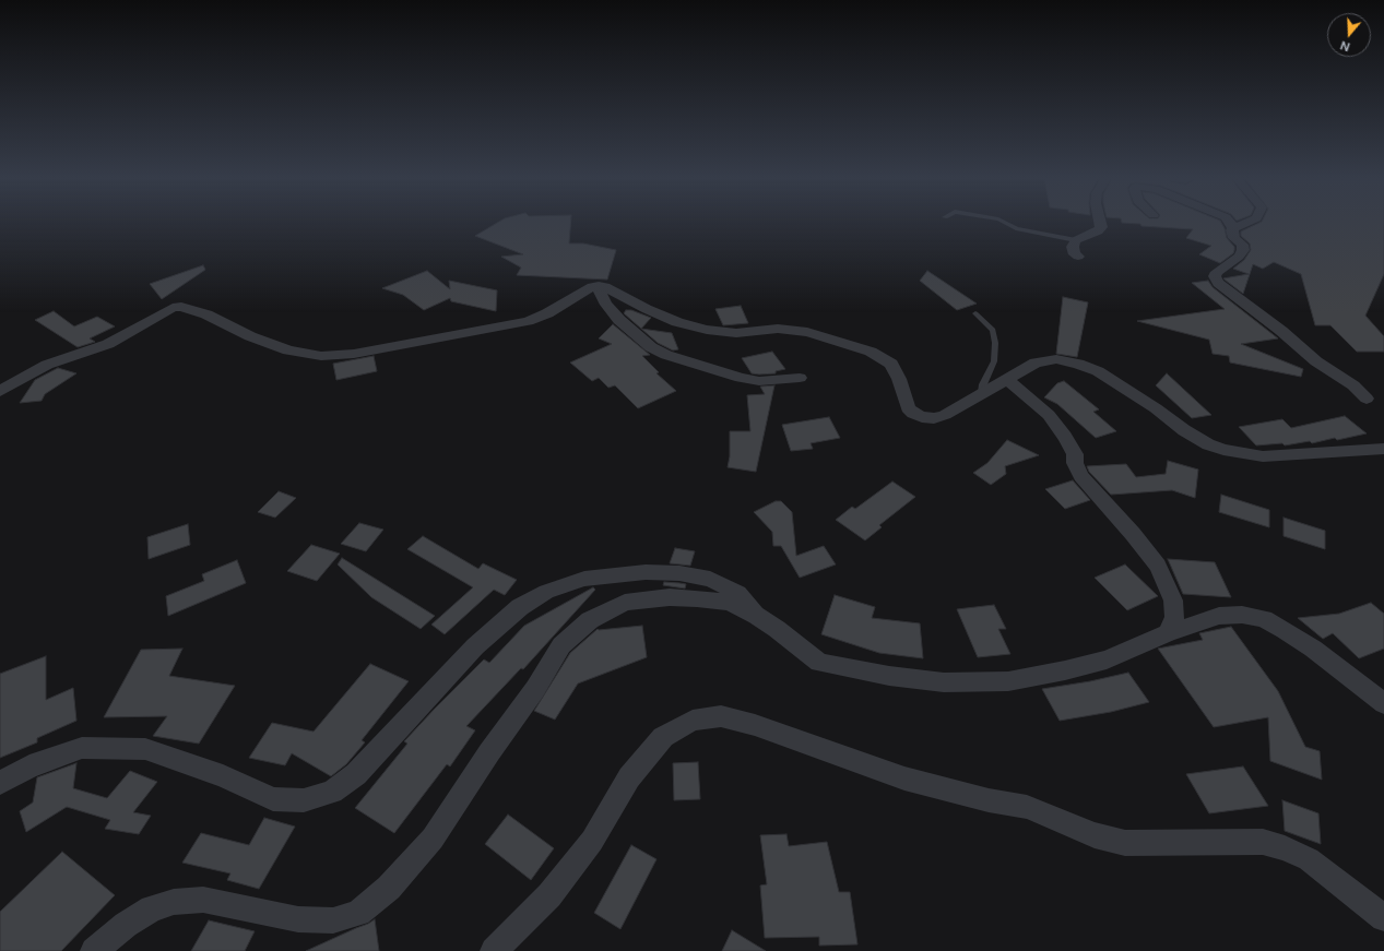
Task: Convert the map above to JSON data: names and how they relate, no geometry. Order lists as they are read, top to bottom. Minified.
{"north":"bottom"}
